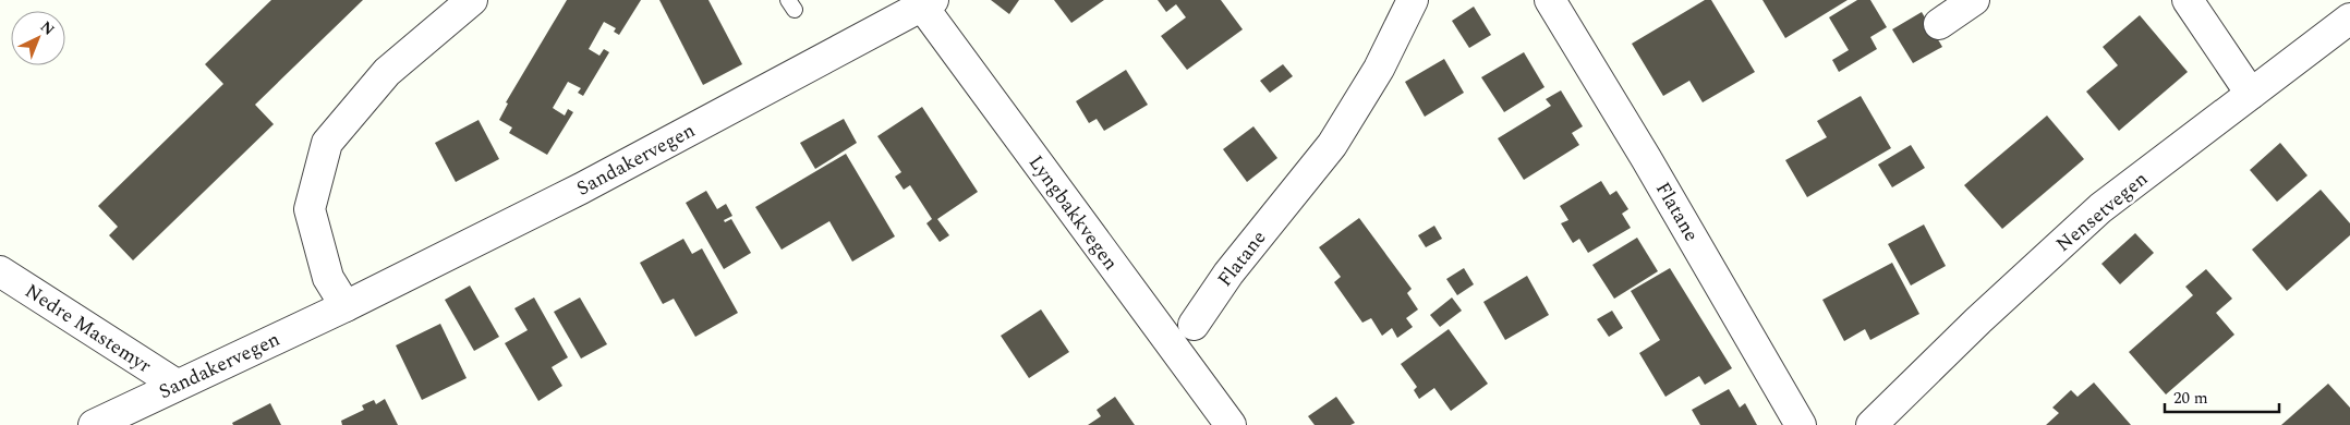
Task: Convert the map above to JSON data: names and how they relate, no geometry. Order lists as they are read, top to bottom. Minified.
{"streets":{"street":["Sandakervegen","Flatane","Nensetvegen","Lyngbakkvegen","Nedre Mastemyr"]},"crossings":[["Sandakervegen","Lyngbakkvegen"],["Sandakervegen","Nedre Mastemyr"]],"scale_bar":"20 m","north":"top right"}
